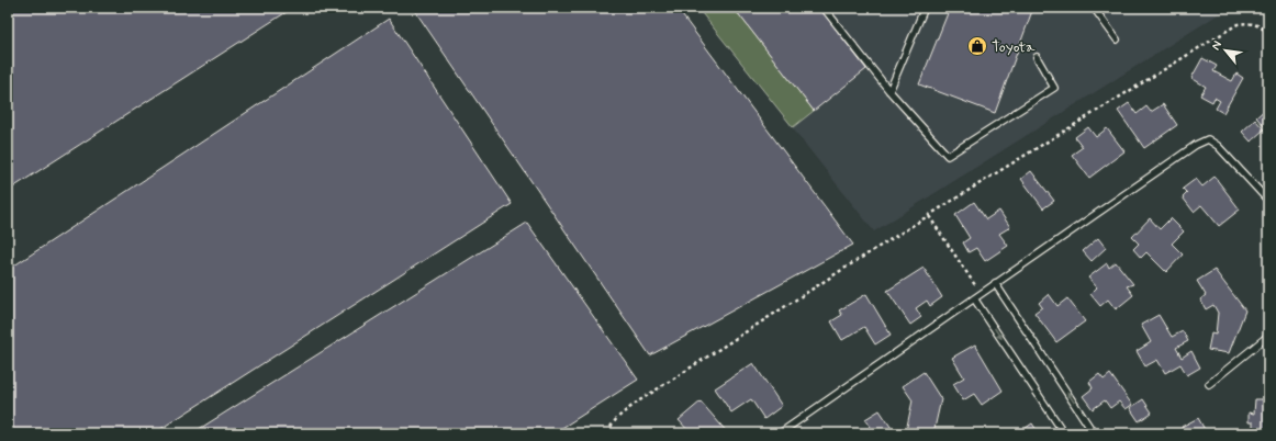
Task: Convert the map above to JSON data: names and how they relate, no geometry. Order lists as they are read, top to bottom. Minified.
{"places":{"shop":["Toyota"]},"north":"top left"}
